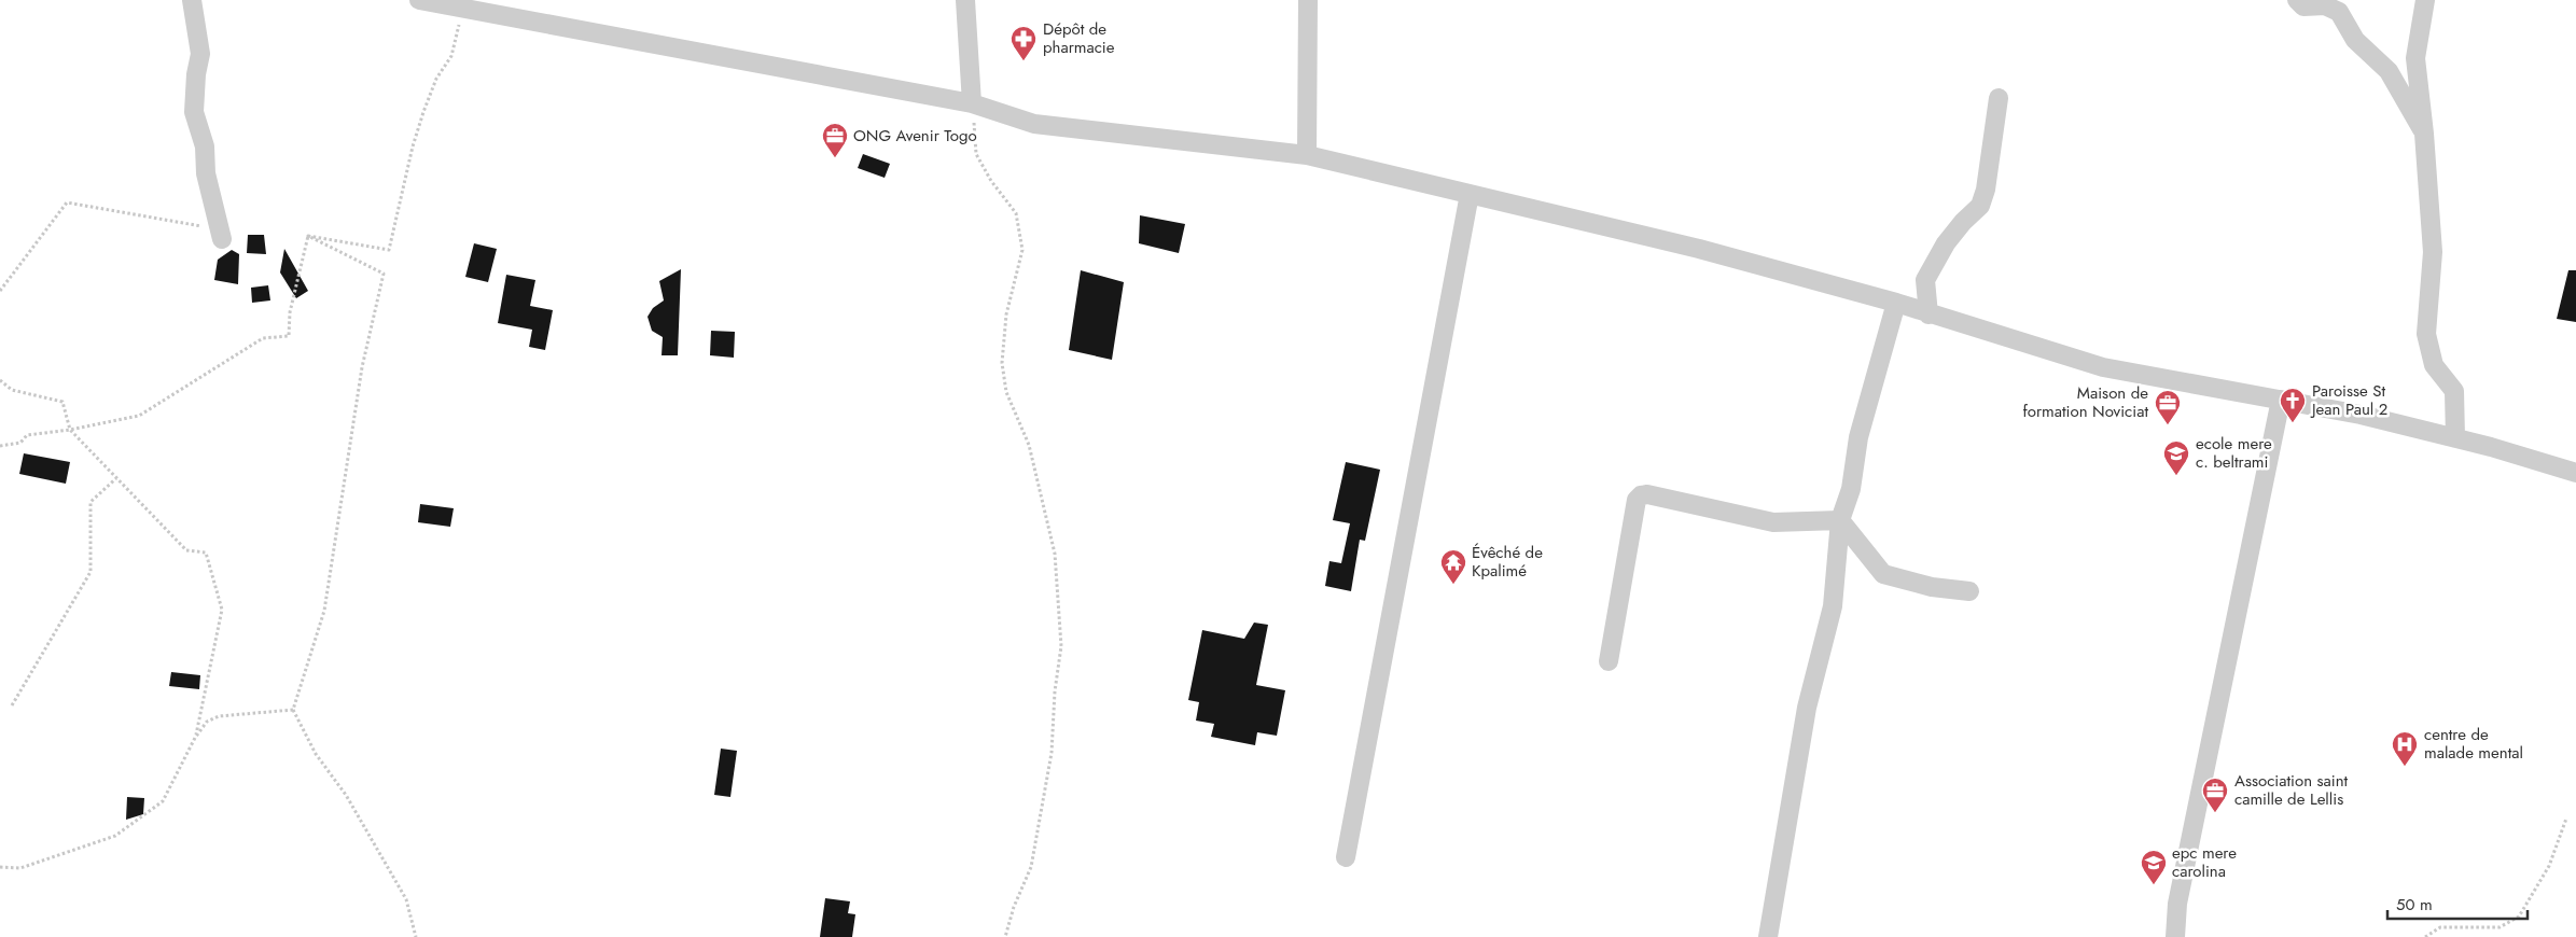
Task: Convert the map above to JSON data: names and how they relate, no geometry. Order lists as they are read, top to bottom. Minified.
{"places":{"pharmacy":["Dépôt de pharmacie"],"office":["ONG Avenir Togo","Maison de formation Noviciat","Association saint camille de Lellis"],"church":["Paroisse St Jean Paul 2"],"school or university":["ecole mere c. beltrami","epc mere carolina"],"temple":["Évêché de Kpalimé"],"hospital":["centre de malade mental"]},"scale_bar":"50 m"}
